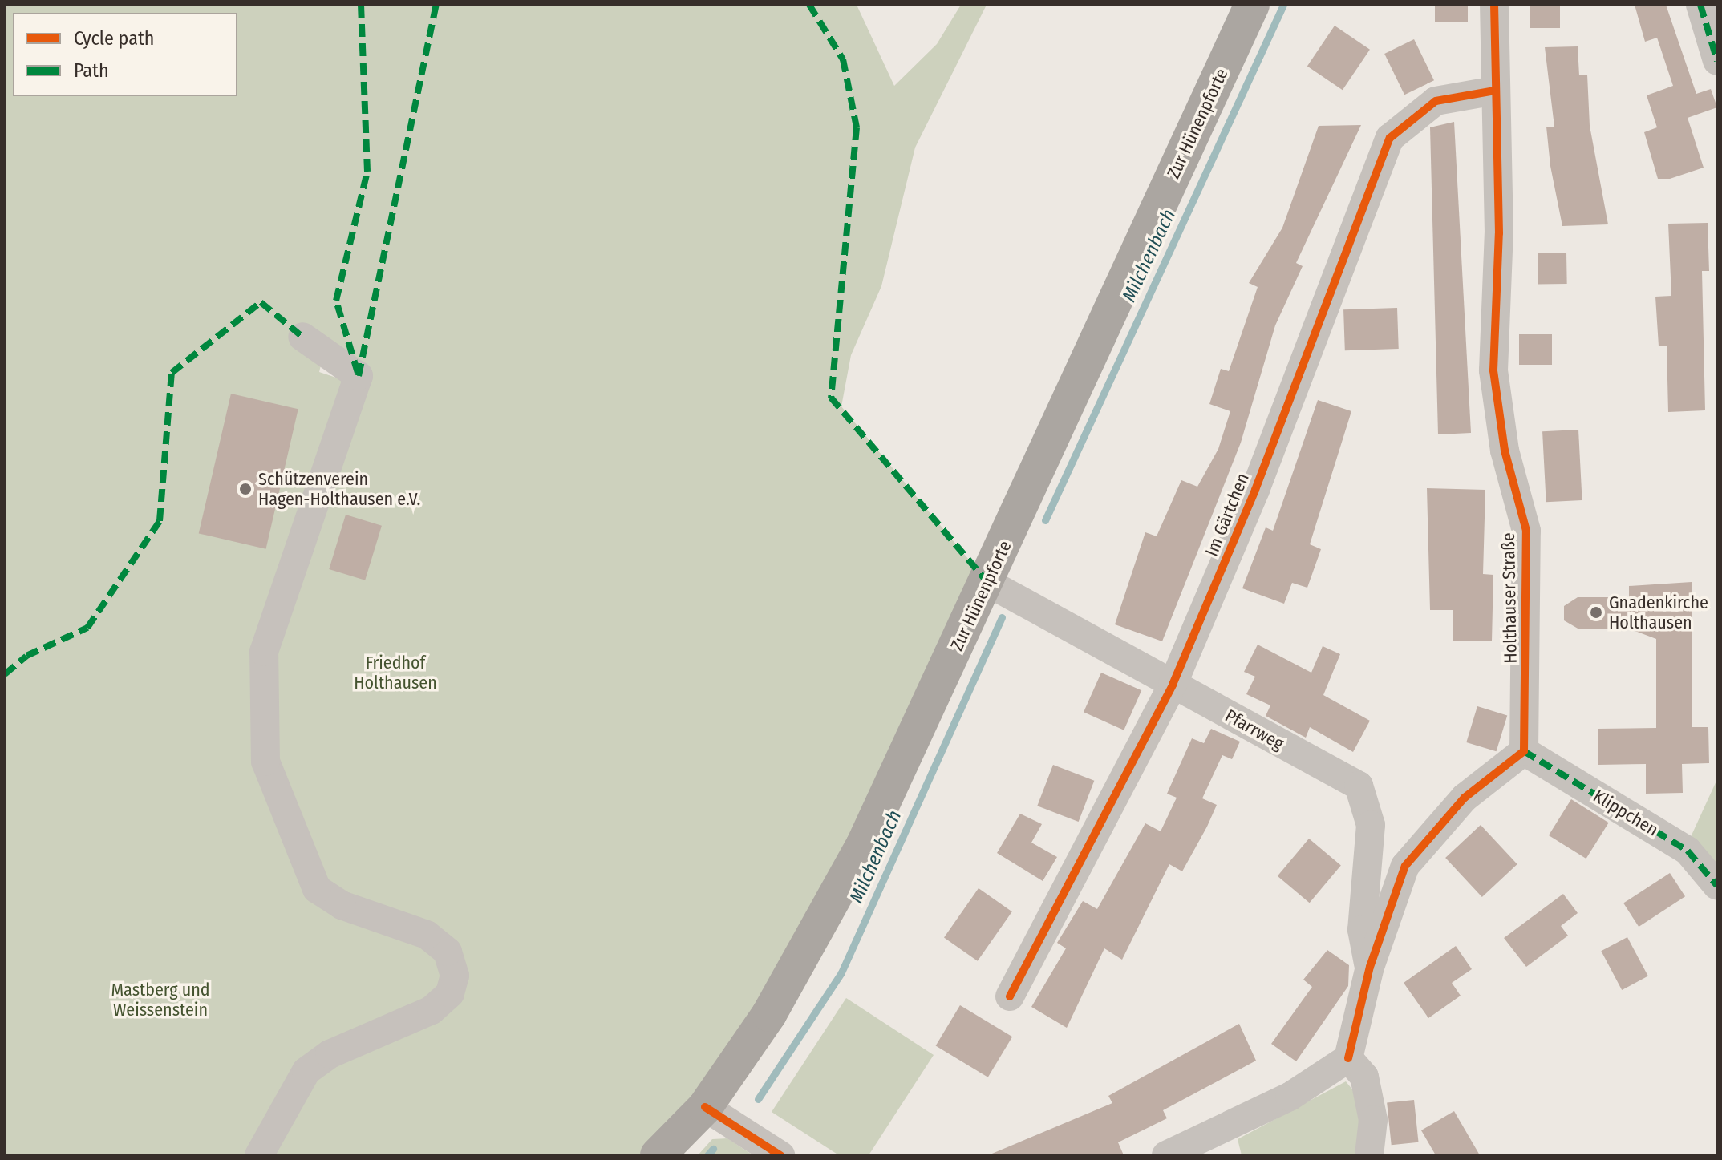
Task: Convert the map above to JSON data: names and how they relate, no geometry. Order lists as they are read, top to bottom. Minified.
{"streets":{"main road":["Zur Hünenpforte"],"street":["Im Gärtchen","Holthauser Straße","Pfarrweg","Klippchen"]},"crossings":[["Zur Hünenpforte","Pfarrweg"],["Im Gärtchen","Holthauser Straße"],["Im Gärtchen","Pfarrweg"],["Holthauser Straße","Klippchen"]],"water":["Milchenbach"],"parks":["Friedhof Holthausen","Mastberg und Weissenstein"],"places":["Schützenverein Hagen-Holthausen e.V.","Gnadenkirche Holthausen"],"legend":["Cycle path","Path"]}
